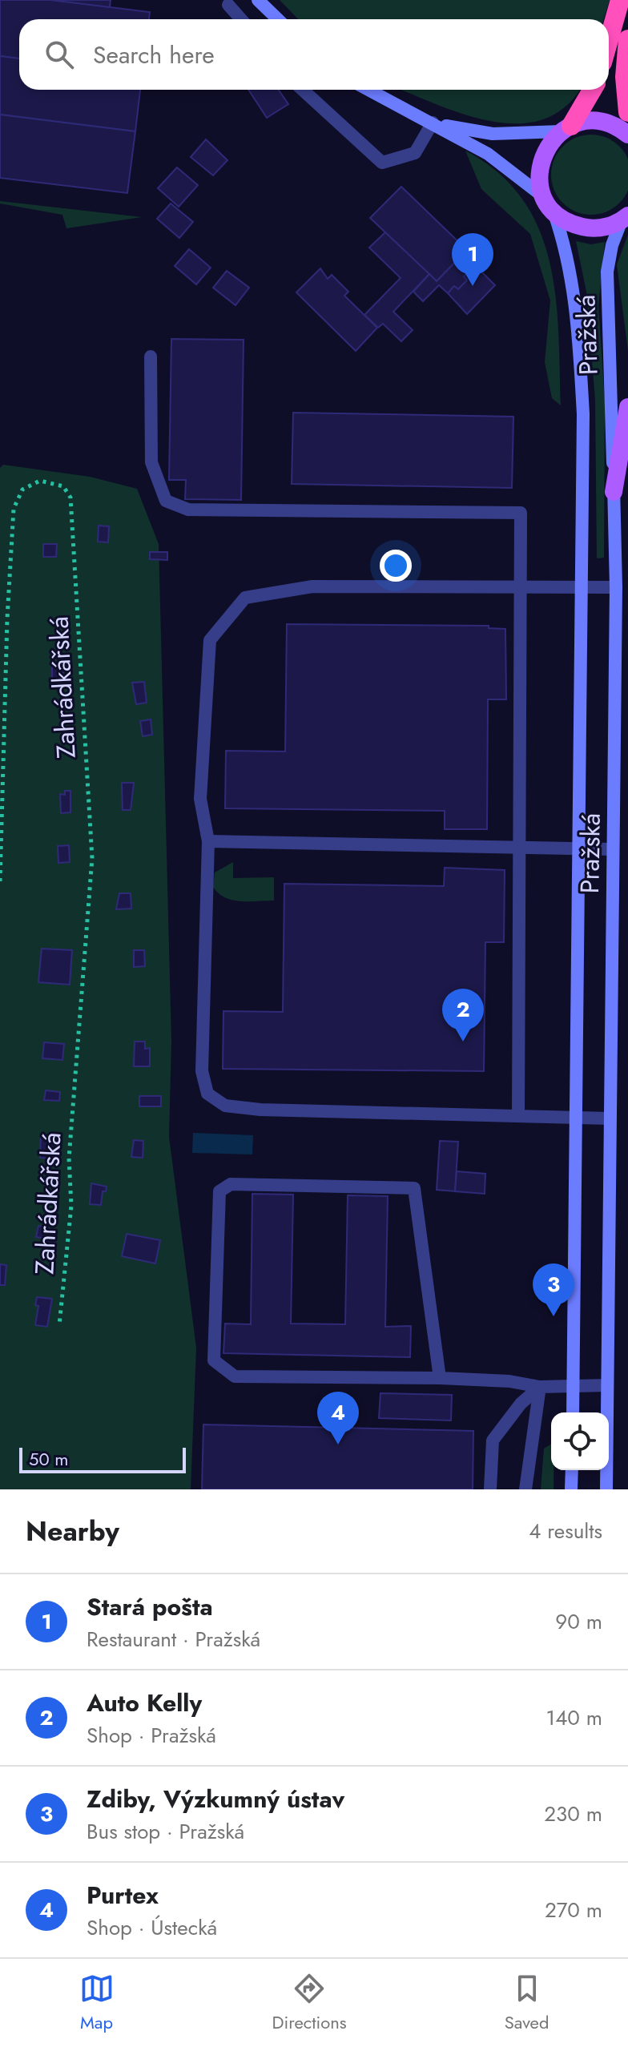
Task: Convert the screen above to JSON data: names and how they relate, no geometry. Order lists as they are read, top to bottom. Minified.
{"streets":{"main road":["Pražská"],"path":["Zahrádkářská"]},"scale_bar":"50 m","page":{"search":"Search here","pins":["1","2","3","4"],"scale":"50 m","heading":["Nearby","4 results"],"list":[{"mark":"1","name":"Stará pošta","note":"Restaurant · Pražská","value":"90 m"},{"mark":"2","name":"Auto Kelly","note":"Shop · Pražská","value":"140 m"},{"mark":"3","name":"Zdiby, Výzkumný ústav","note":"Bus stop · Pražská","value":"230 m"},{"mark":"4","name":"Purtex","note":"Shop · Ústecká","value":"270 m"}],"nav":["Map","Directions","Saved"]}}
